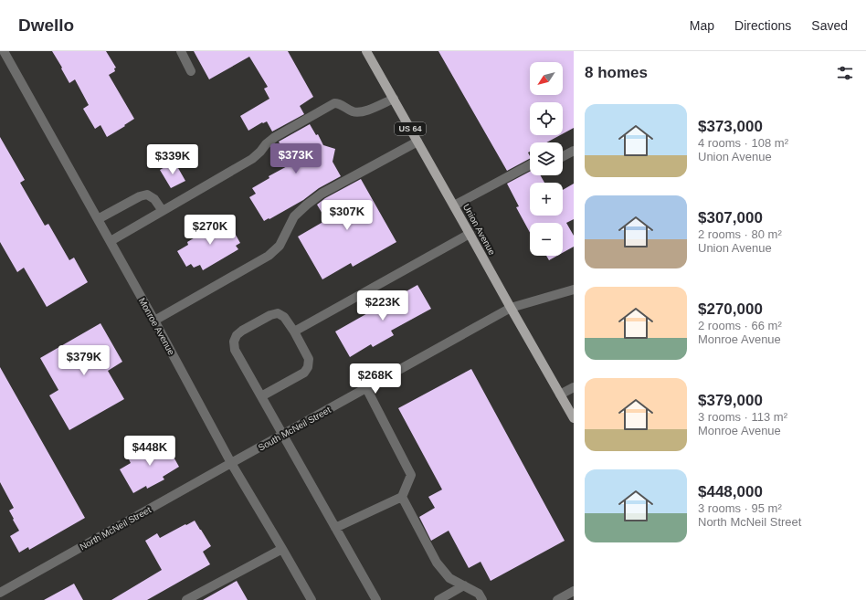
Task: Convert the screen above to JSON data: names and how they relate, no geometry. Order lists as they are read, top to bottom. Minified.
{"streets":{"main road":["US 64","Union Avenue"],"street":["Monroe Avenue","South McNeil Street","North McNeil Street"]},"crossings":[["Union Avenue","South McNeil Street"],["Monroe Avenue","South McNeil Street"],["Monroe Avenue","North McNeil Street"],["South McNeil Street","North McNeil Street"]],"north":"bottom left","page":{"header":"Dwello","nav":["Map","Directions","Saved"],"heading":"8 homes","map_buttons":["+","−"],"list":[{"name":"$373,000","note":"4 rooms · 108 m² · Union Avenue"},{"name":"$307,000","note":"2 rooms · 80 m² · Union Avenue"},{"name":"$270,000","note":"2 rooms · 66 m² · Monroe Avenue"},{"name":"$379,000","note":"3 rooms · 113 m² · Monroe Avenue"},{"name":"$448,000","note":"3 rooms · 95 m² · North McNeil Street"}],"price":["$373K","$339K","$307K","$270K","$223K","$379K","$268K","$448K"]}}
